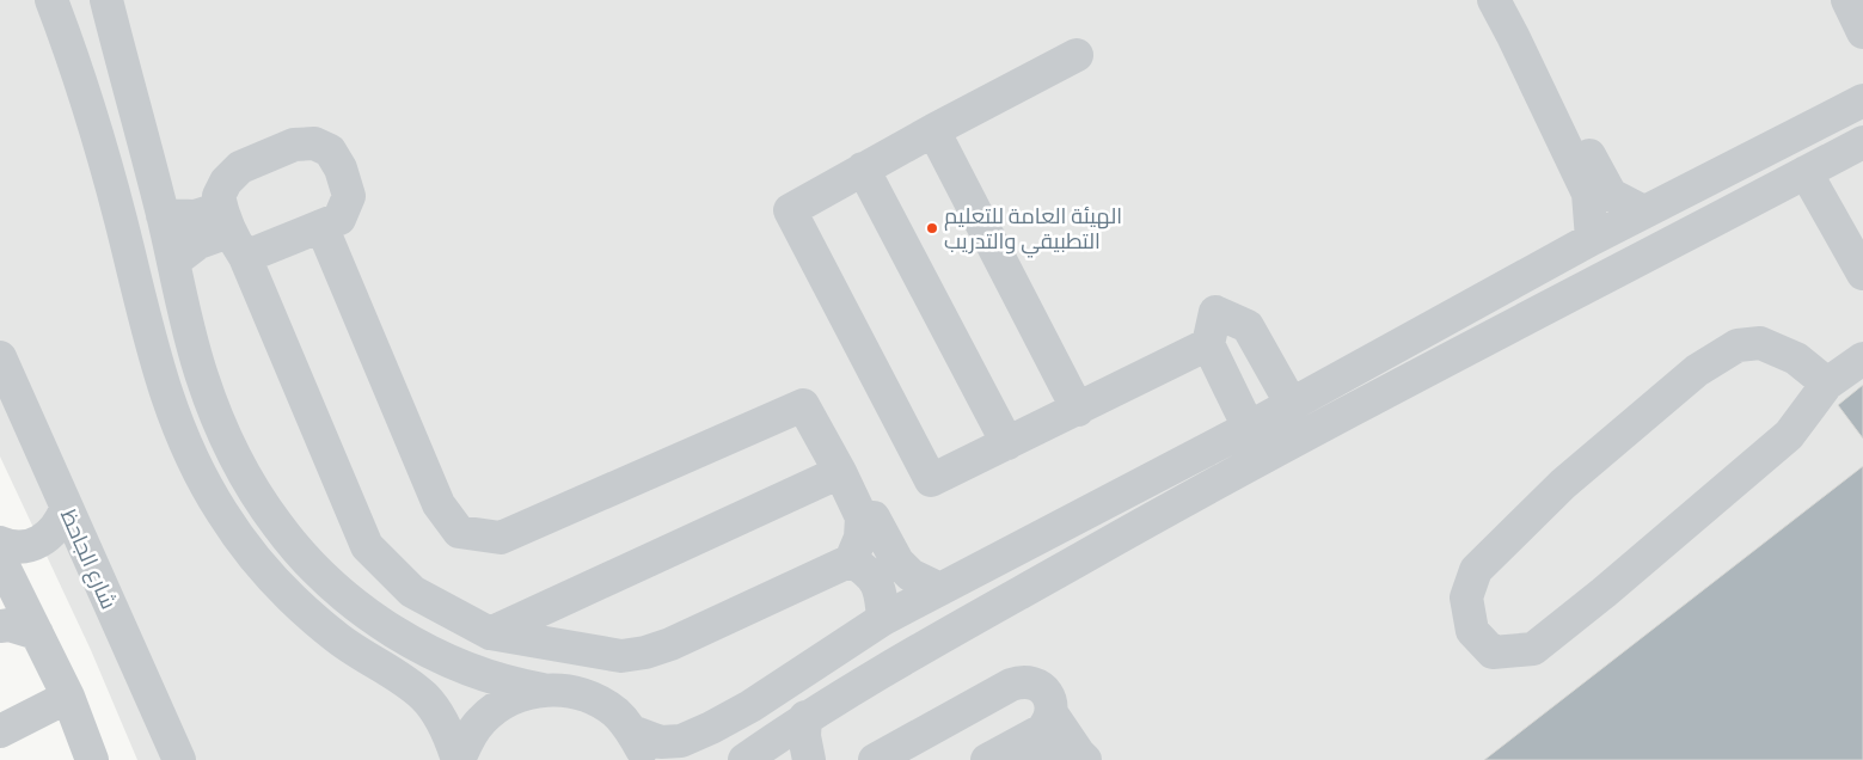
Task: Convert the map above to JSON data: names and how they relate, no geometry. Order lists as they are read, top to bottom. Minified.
{"streets":{"street":["شارع الجاحظ"]},"places":["الهيئة العامة للتعليم التطبيقي والتدريب"]}
